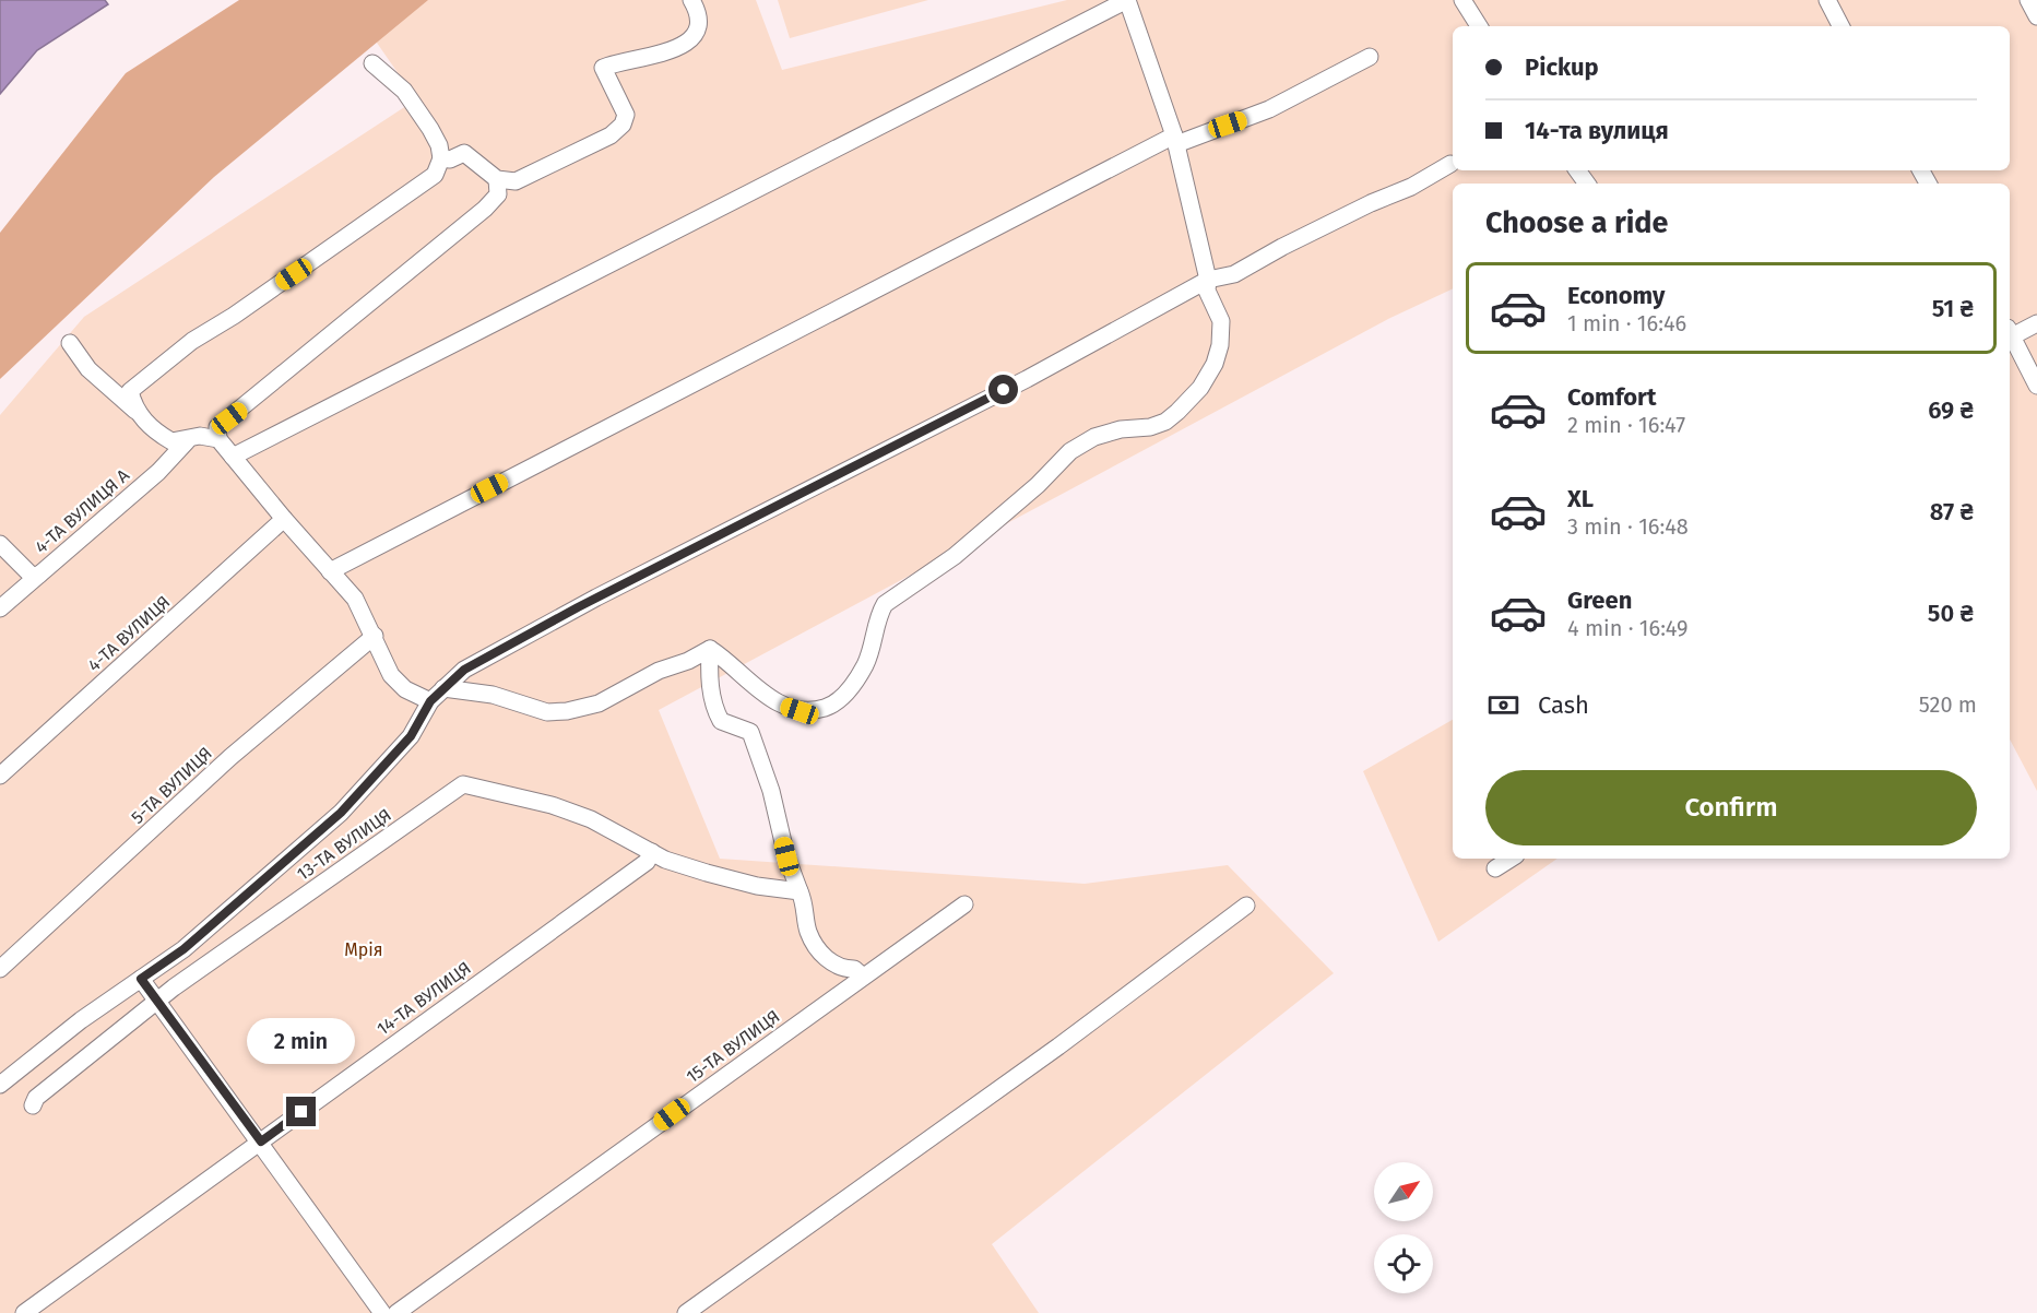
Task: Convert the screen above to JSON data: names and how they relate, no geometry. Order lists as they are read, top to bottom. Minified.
{"streets":{"street":["4-ТА ВУЛИЦЯ А","4-ТА ВУЛИЦЯ","5-ТА ВУЛИЦЯ","13-ТА ВУЛИЦЯ","14-ТА ВУЛИЦЯ","15-ТА ВУЛИЦЯ"]},"crossings":[["13-ТА ВУЛИЦЯ","14-ТА ВУЛИЦЯ"]],"parks":["Мрія"],"north":"top right","page":{"banner":["Pickup","14-та вулиця"],"heading":"Choose a ride","list":[{"name":"Economy","note":"1 min · 16:46","value":"51 ₴"},{"name":"Comfort","note":"2 min · 16:47","value":"69 ₴"},{"name":"XL","note":"3 min · 16:48","value":"87 ₴"},{"name":"Green","note":"4 min · 16:49","value":"50 ₴"}],"pay":["Cash","520 m"],"buttons":"Confirm","bubble":"2 min"}}
